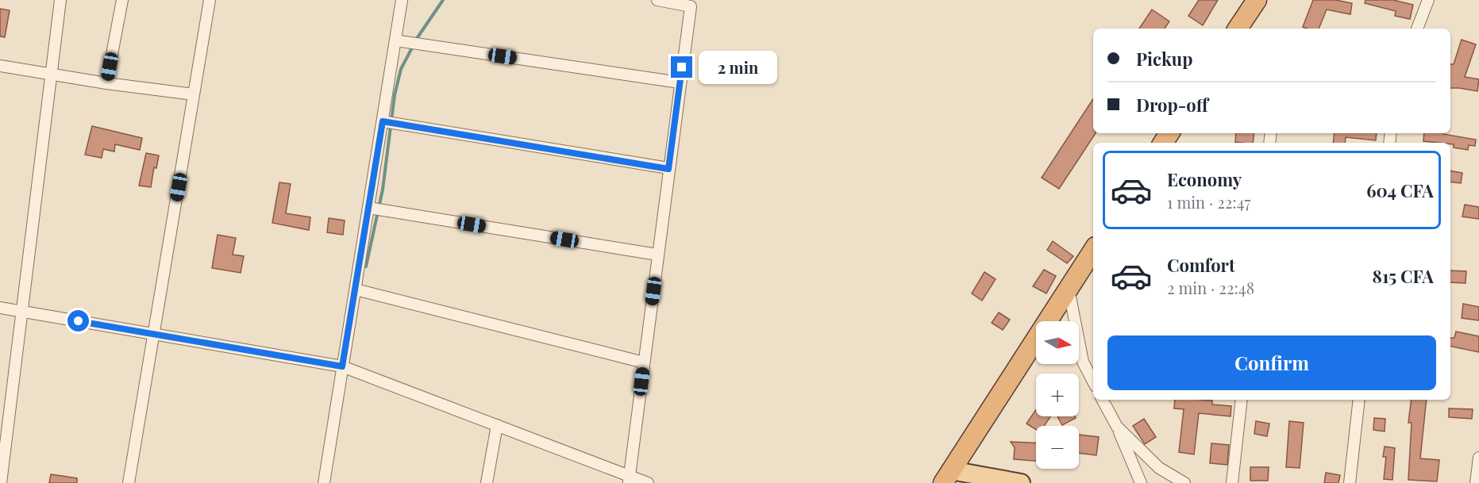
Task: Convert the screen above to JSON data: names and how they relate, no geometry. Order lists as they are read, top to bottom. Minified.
{"north":"right","page":{"banner":["Pickup","Drop-off"],"bubble":"2 min","list":[{"name":"Economy","note":"1 min · 22:47","value":"604 CFA"},{"name":"Comfort","note":"2 min · 22:48","value":"815 CFA"}],"map_buttons":["+","−"],"buttons":"Confirm"}}
